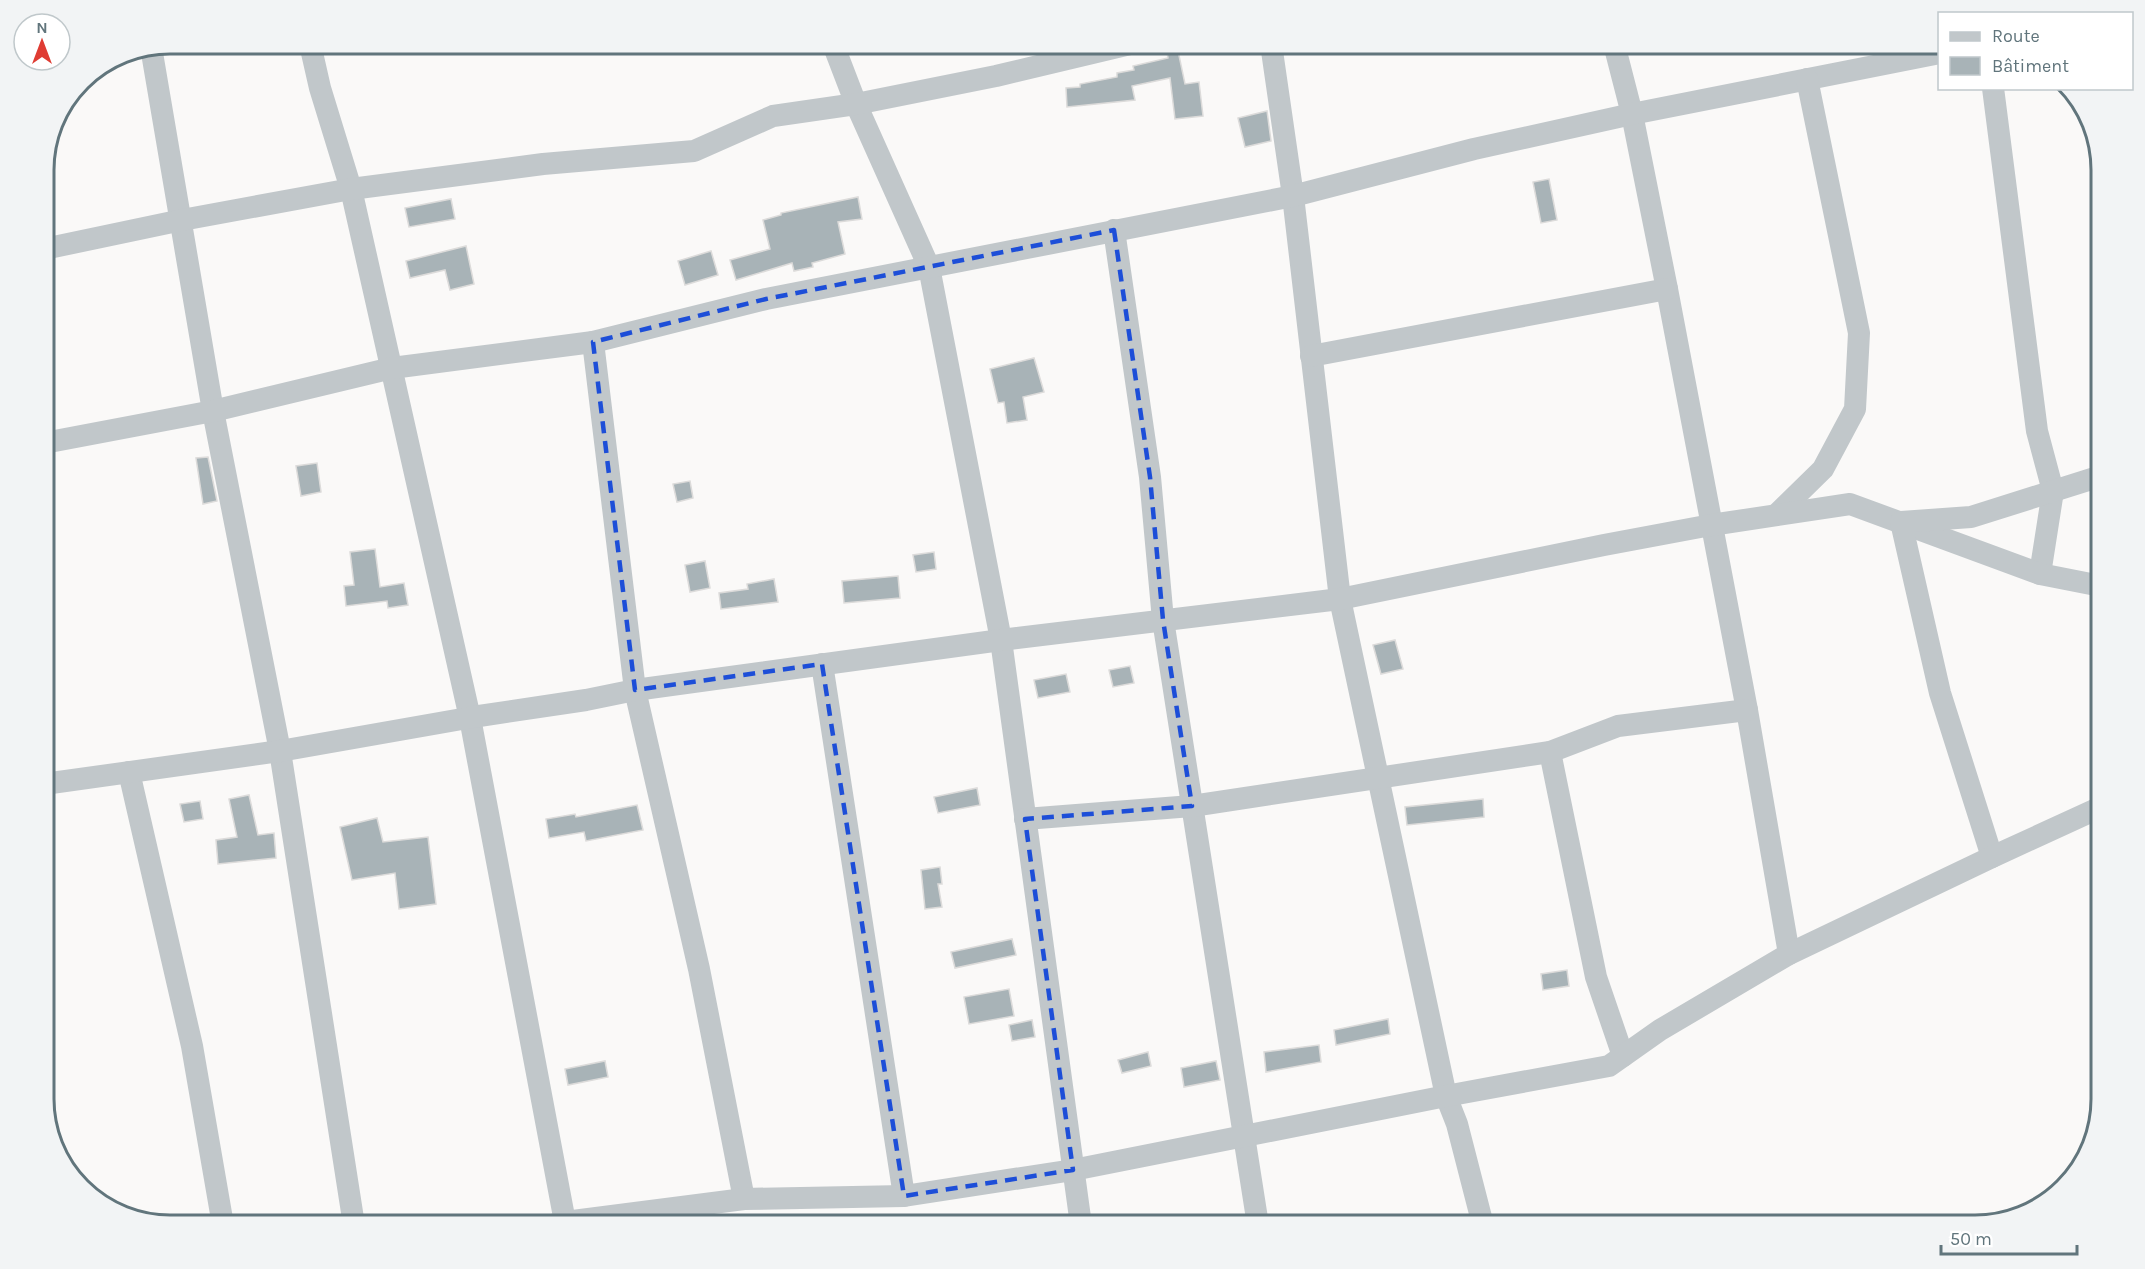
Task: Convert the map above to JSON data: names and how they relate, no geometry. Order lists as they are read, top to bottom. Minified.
{"legend":["Route","Bâtiment"],"scale_bar":"50 m","north":"top"}
